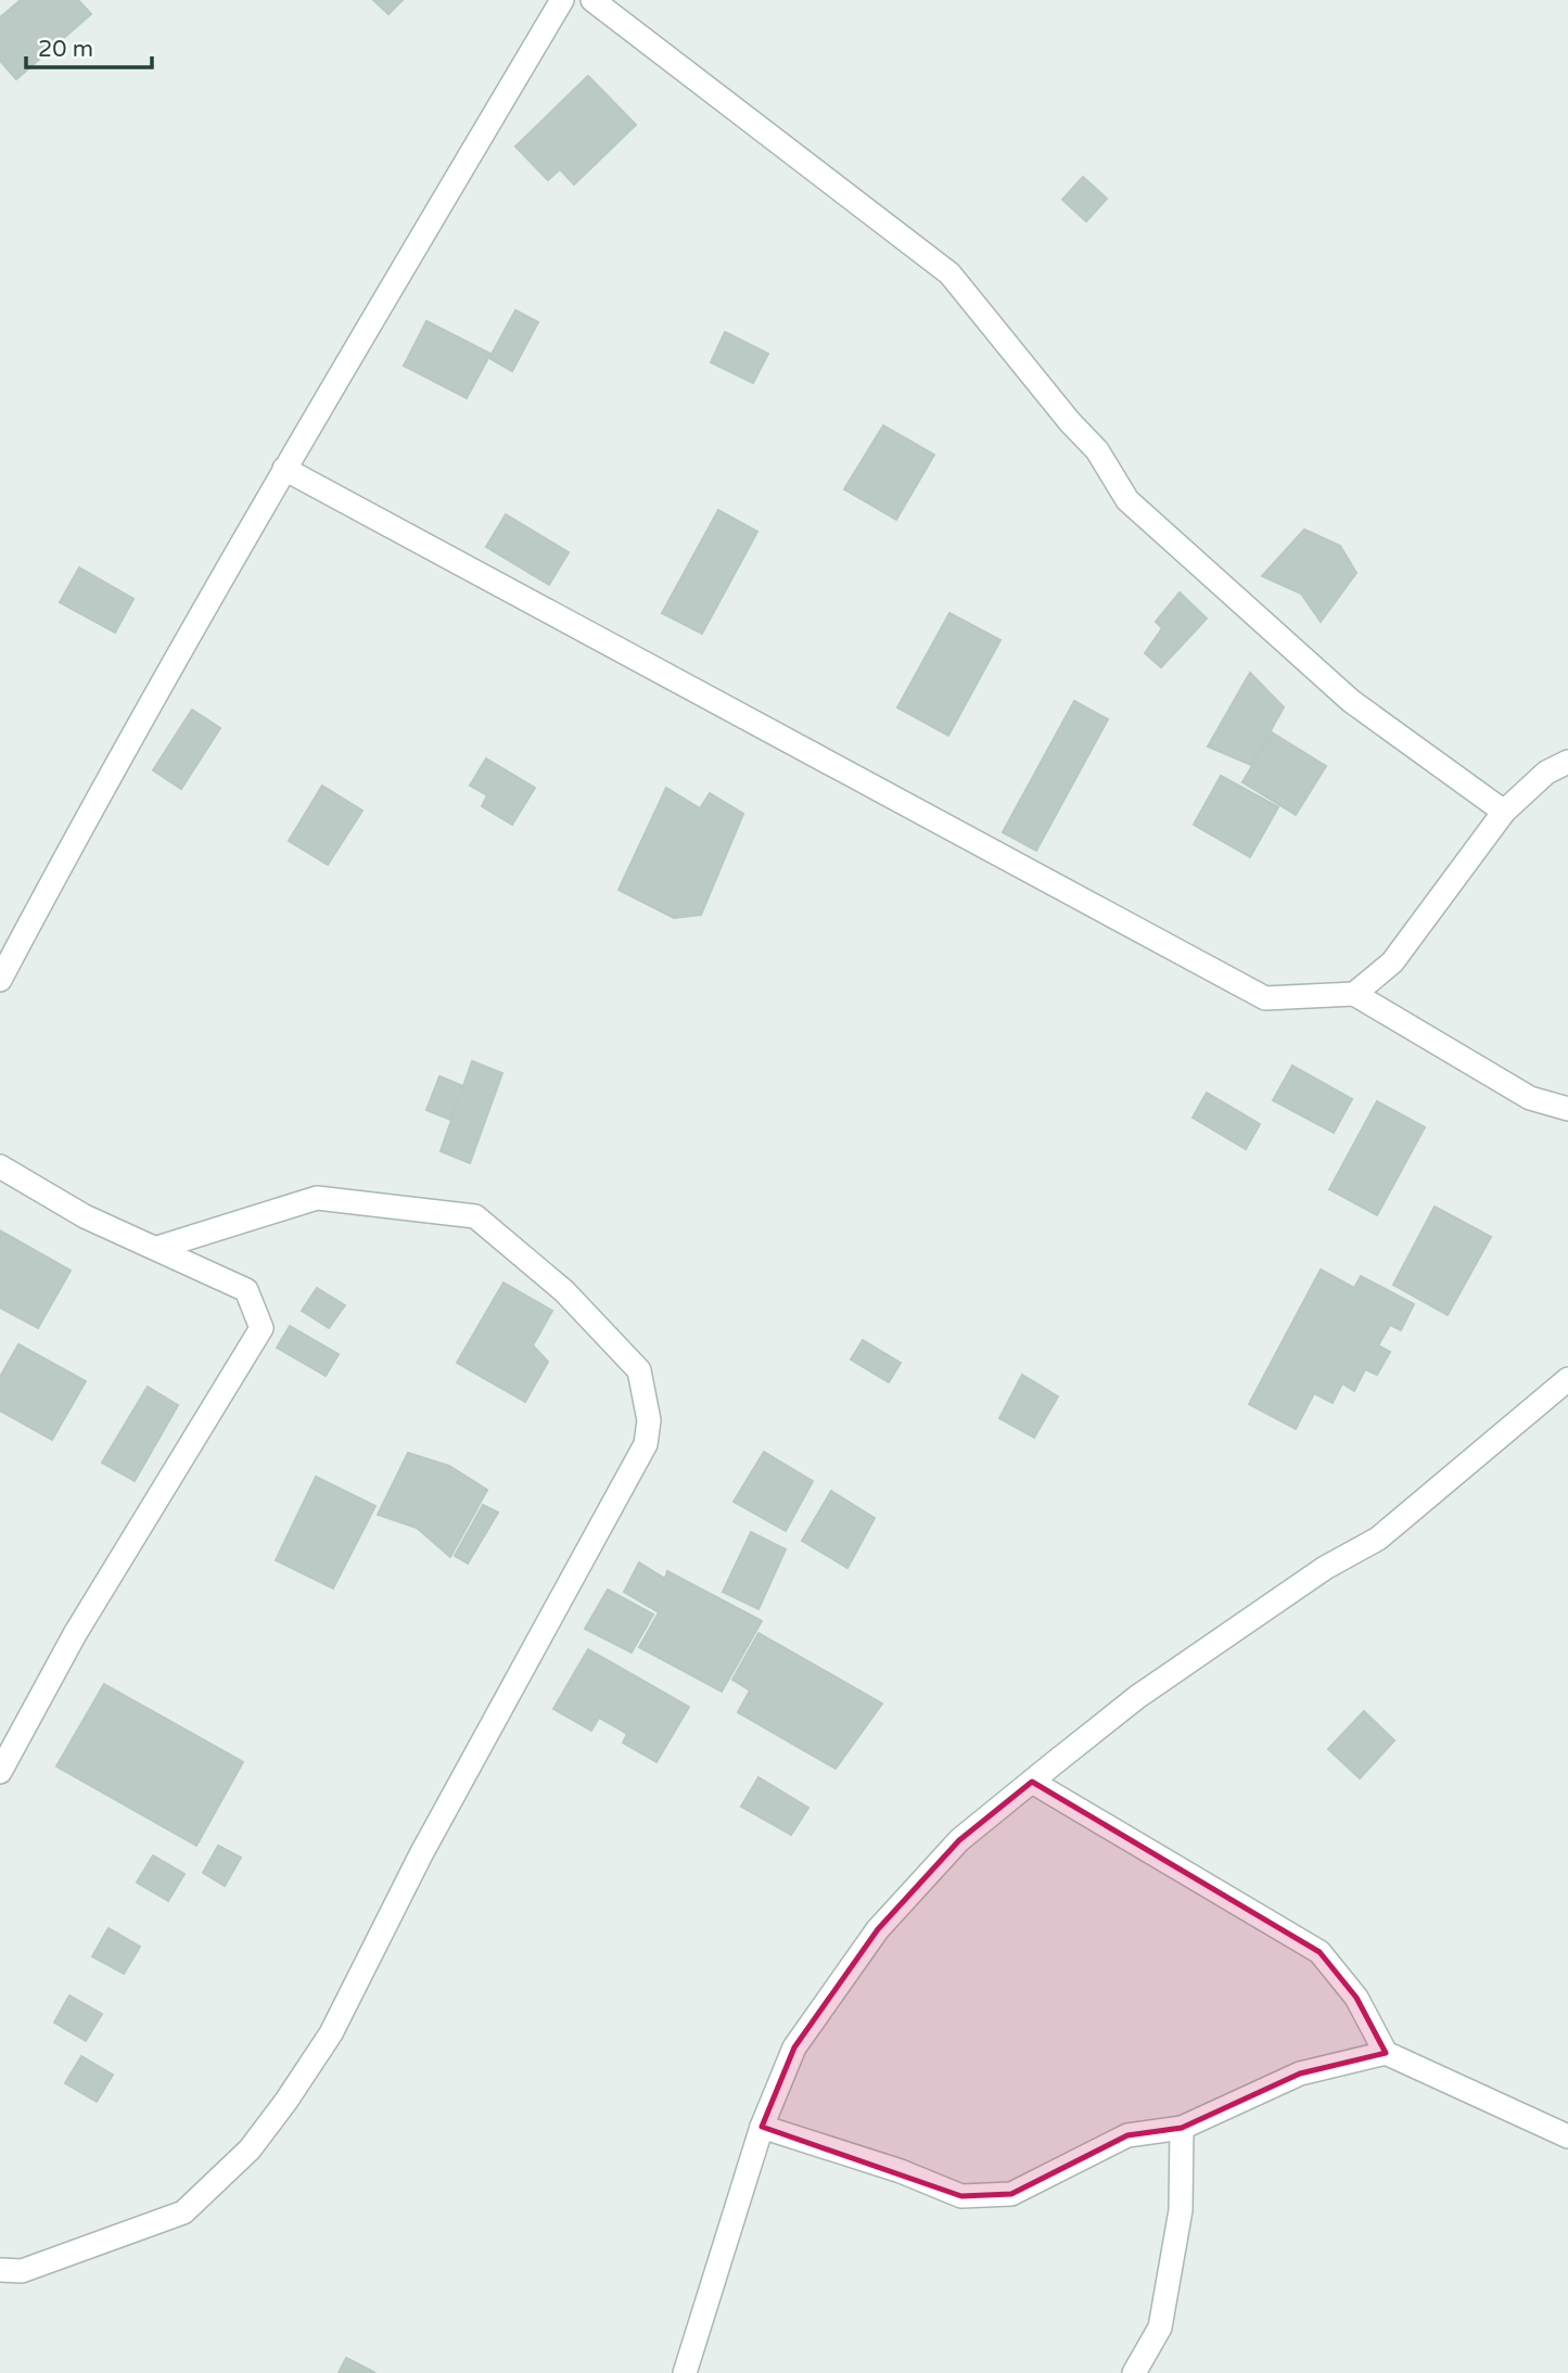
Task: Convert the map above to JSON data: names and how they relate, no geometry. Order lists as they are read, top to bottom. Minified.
{"scale_bar":"20 m"}
